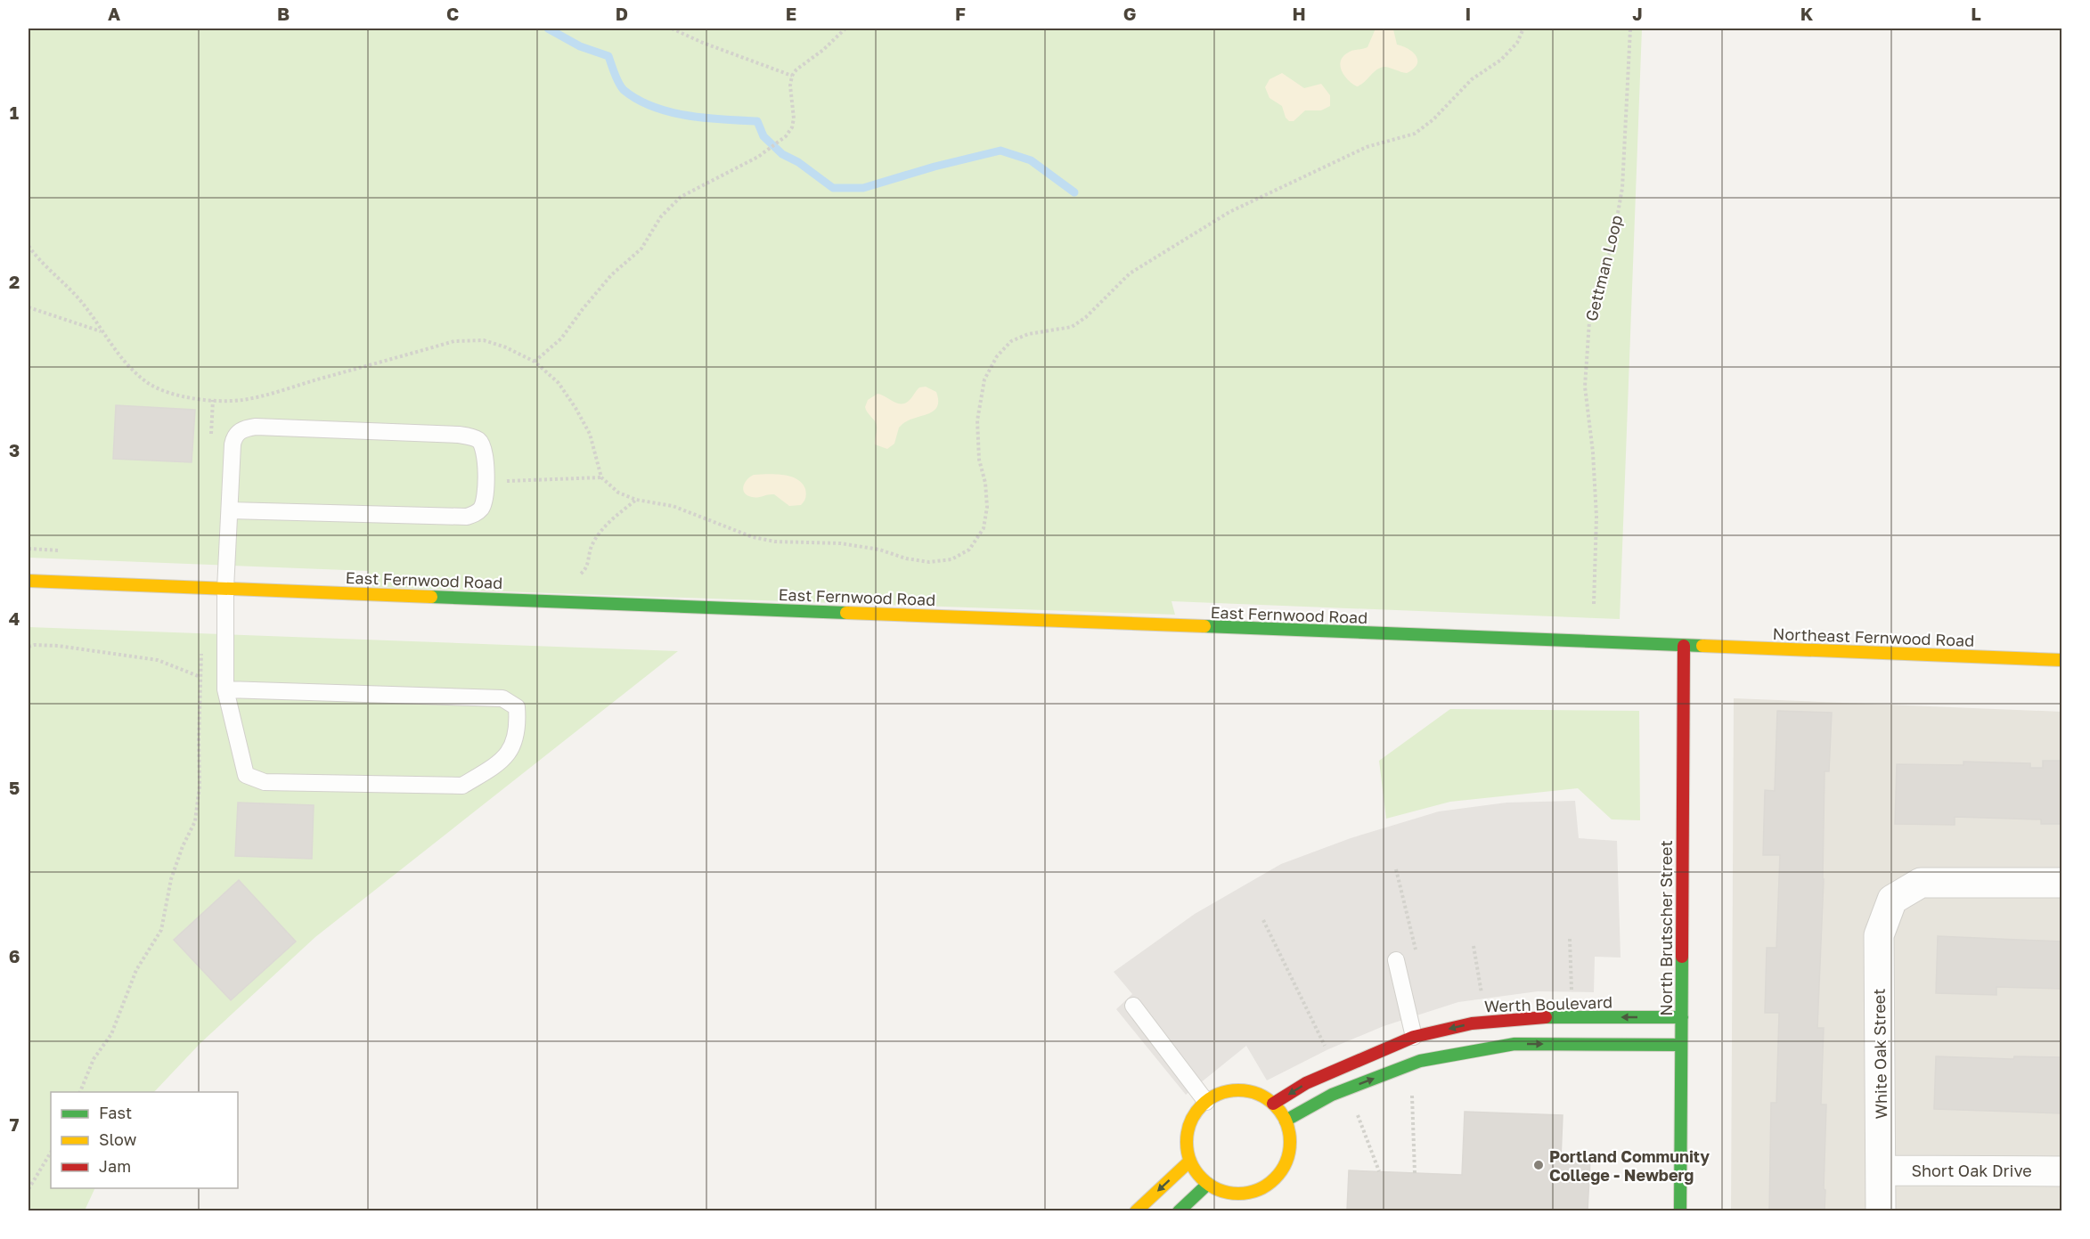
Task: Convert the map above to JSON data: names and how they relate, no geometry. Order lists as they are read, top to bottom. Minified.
{"streets":{"street":["East Fernwood Road","Northeast Fernwood Road","North Brutscher Street","Werth Boulevard","White Oak Street","Short Oak Drive"],"path":["Gettman Loop"]},"crossings":[["East Fernwood Road","Northeast Fernwood Road"],["East Fernwood Road","North Brutscher Street"],["Northeast Fernwood Road","North Brutscher Street"],["North Brutscher Street","Werth Boulevard"],["White Oak Street","Short Oak Drive"]],"places":["Portland Community College - Newberg"],"legend":["Fast","Slow","Jam"],"grid":{"columns":["A","B","C","D","E","F","G","H","I","J","K","L"],"rows":["1","2","3","4","5","6","7"]}}
